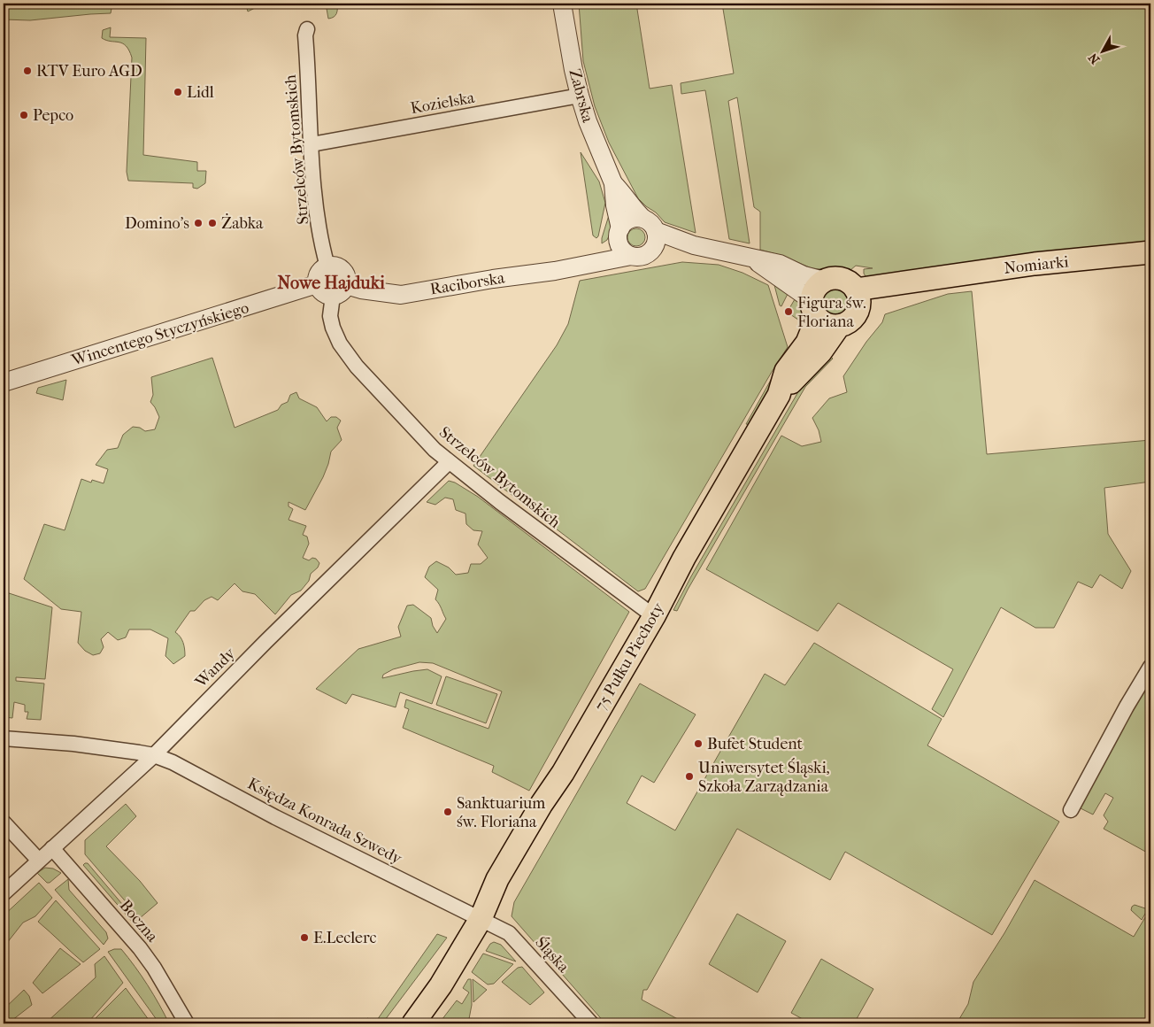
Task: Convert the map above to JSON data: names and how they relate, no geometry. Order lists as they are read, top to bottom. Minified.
{"streets":{"main road":["Nomiarki","75 Pułku Piechoty"],"street":["Zabrska","Kozielska","Strzelców Bytomskich","Raciborska","Wincentego Styczyńskiego","Wandy","Księdza Konrada Szwedy","Boczna","Śląska"]},"crossings":[["Zabrska","Kozielska"],["Zabrska","Raciborska"],["Kozielska","Strzelców Bytomskich"],["Strzelców Bytomskich","Raciborska"],["Strzelców Bytomskich","Wincentego Styczyńskiego"],["Strzelców Bytomskich","75 Pułku Piechoty"],["Strzelców Bytomskich","Wandy"],["Nomiarki","75 Pułku Piechoty"],["Raciborska","Wincentego Styczyńskiego"],["75 Pułku Piechoty","Księdza Konrada Szwedy"],["75 Pułku Piechoty","Śląska"],["Wandy","Księdza Konrada Szwedy"],["Wandy","Boczna"],["Księdza Konrada Szwedy","Śląska"]],"districts":["Nowe Hajduki"],"places":["RTV Euro AGD","Lidl","Pepco","Domino's","Żabka","Figura św. Floriana","Bufet Student","Uniwersytet Śląski, Szkoła Zarządzania","Sanktuarium św. Floriana","E.Leclerc"],"north":"bottom left"}
